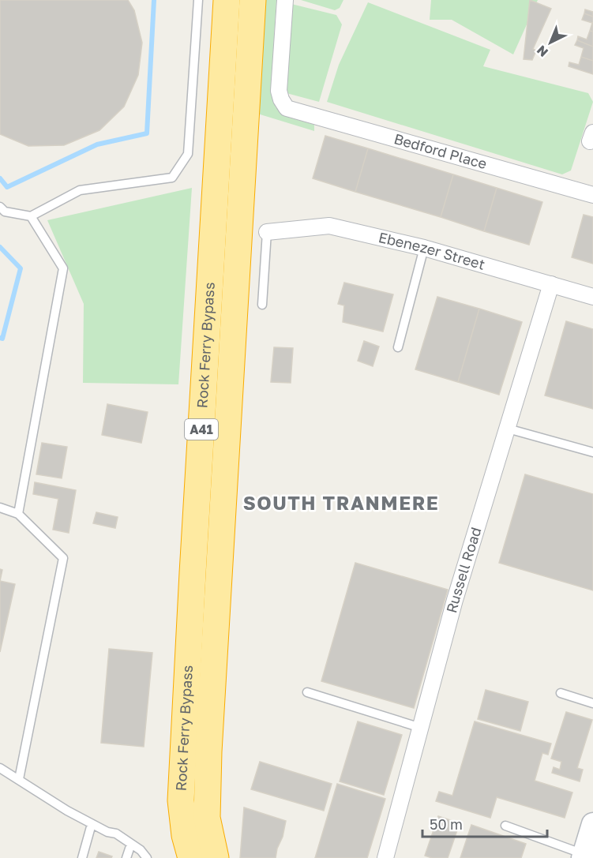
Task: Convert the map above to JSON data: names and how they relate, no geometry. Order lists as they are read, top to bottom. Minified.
{"streets":{"highway":["Rock Ferry Bypass","A41"],"street":["Bedford Place","Ebenezer Street","Russell Road"]},"crossings":[["Ebenezer Street","Russell Road"]],"districts":["SOUTH TRANMERE"],"scale_bar":"50 m","north":"bottom left"}
